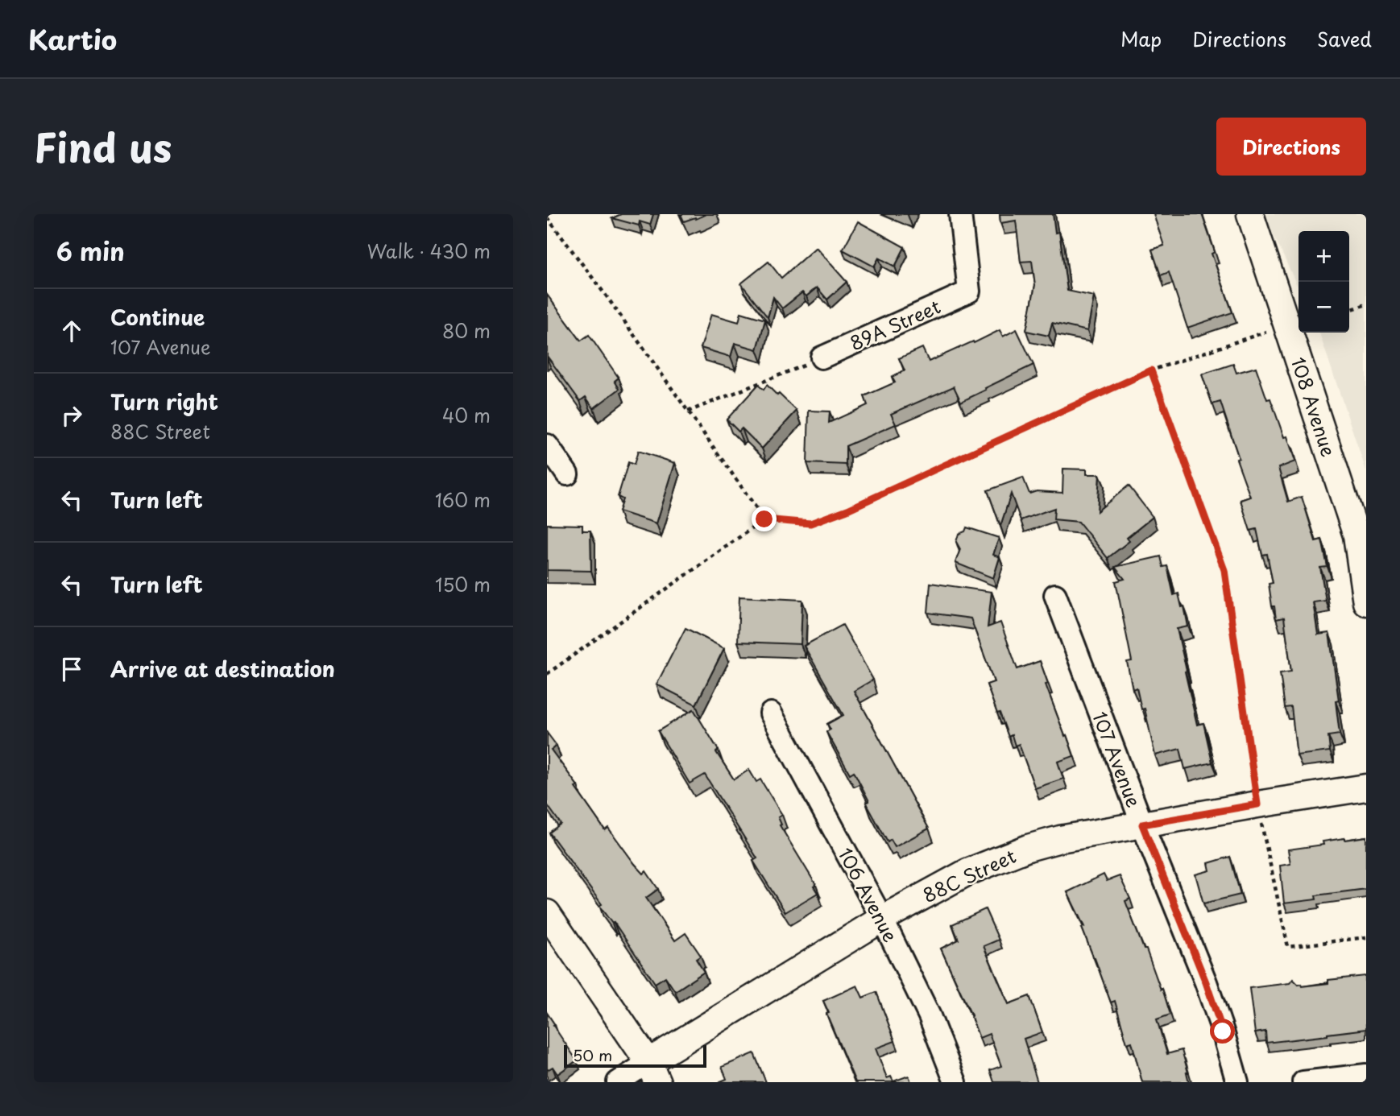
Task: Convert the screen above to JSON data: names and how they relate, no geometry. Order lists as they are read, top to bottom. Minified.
{"streets":{"street":["89A Street","108 Avenue","107 Avenue","88C Street","106 Avenue"]},"crossings":[["107 Avenue","88C Street"],["88C Street","106 Avenue"]],"scale_bar":"50 m","page":{"header":"Kartio","nav":["Map","Directions","Saved"],"title":"Find us","buttons":"Directions","heading":["6 min","Walk · 430 m"],"map_buttons":["+","−"],"list":[["Continue","107 Avenue","80 m"],["Turn right","88C Street","40 m"],["Turn left","160 m"],["Turn left","150 m"],"Arrive at destination"],"scale":"50 m"}}
